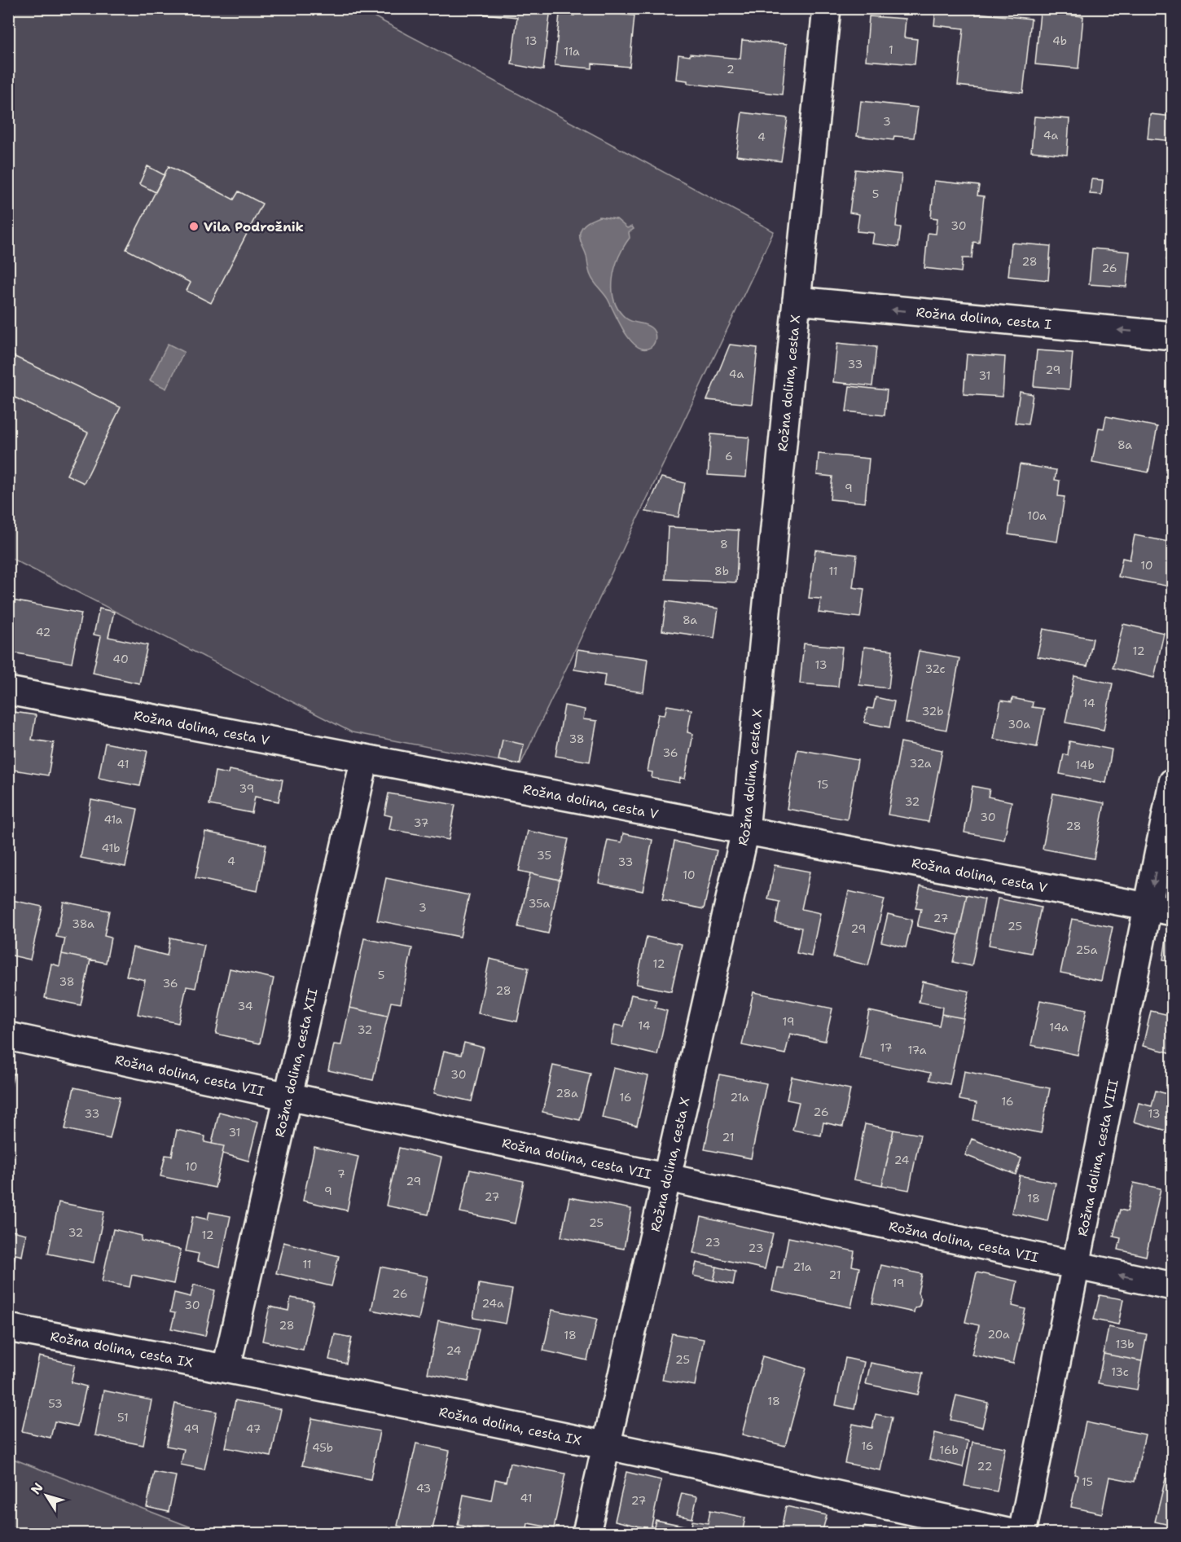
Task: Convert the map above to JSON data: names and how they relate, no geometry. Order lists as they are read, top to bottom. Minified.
{"streets":{"street":["Rožna dolina, cesta I","Rožna dolina, cesta X","Rožna dolina, cesta V","Rožna dolina, cesta XII","Rožna dolina, cesta VII","Rožna dolina, cesta VIII","Rožna dolina, cesta IX"]},"crossings":[["Rožna dolina, cesta I","Rožna dolina, cesta X"],["Rožna dolina, cesta X","Rožna dolina, cesta V"],["Rožna dolina, cesta X","Rožna dolina, cesta VII"],["Rožna dolina, cesta X","Rožna dolina, cesta IX"],["Rožna dolina, cesta V","Rožna dolina, cesta XII"],["Rožna dolina, cesta V","Rožna dolina, cesta VIII"],["Rožna dolina, cesta XII","Rožna dolina, cesta VII"],["Rožna dolina, cesta XII","Rožna dolina, cesta IX"],["Rožna dolina, cesta VII","Rožna dolina, cesta VIII"]],"one_way":["Rožna dolina, cesta I"],"places":["Vila Podrožnik"],"house_numbers":["13","4b","1","11a","2","3","4a","4","5","30","28","26","33","29","4a","31","8a","6","9","10a","8","10","8b","11","8a","42","12","40","13","32c","14","32b","30a","38","36","32a","41","14b","15","39","32","30","41a","37","28","41b","35","4","33","10","35a","3","27","38a","25","29","25a","12","5","38","36","28","34","19","14","14a","32","17","17a","30","28a","16","21a","16","26","33","13","31","21","24","10","7","29","9","27","18","25","32","12","23","23","11","21a","21","19","26","24a","30","28","20a","18","13b","24","25","13c","18","53","51","49","47","16","45b","16b","22","15","43","41","27"],"north":"top left"}
